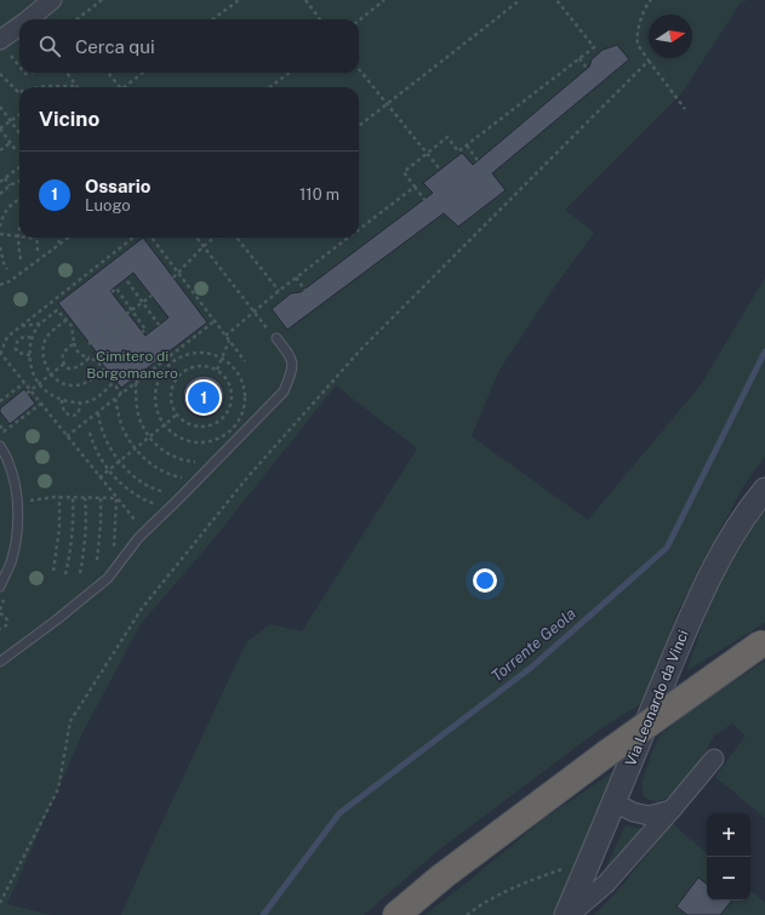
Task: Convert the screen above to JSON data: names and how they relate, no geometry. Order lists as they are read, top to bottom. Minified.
{"streets":{"street":["Via Leonardo da Vinci"]},"water":["Torrente Geola"],"parks":["Cimitero di Borgomanero"],"north":"right","page":{"search":"Cerca qui","heading":"Vicino","list":[{"mark":"1","name":"Ossario","note":"Luogo","value":"110 m"}],"pins":"1","map_buttons":["+","−"]}}
